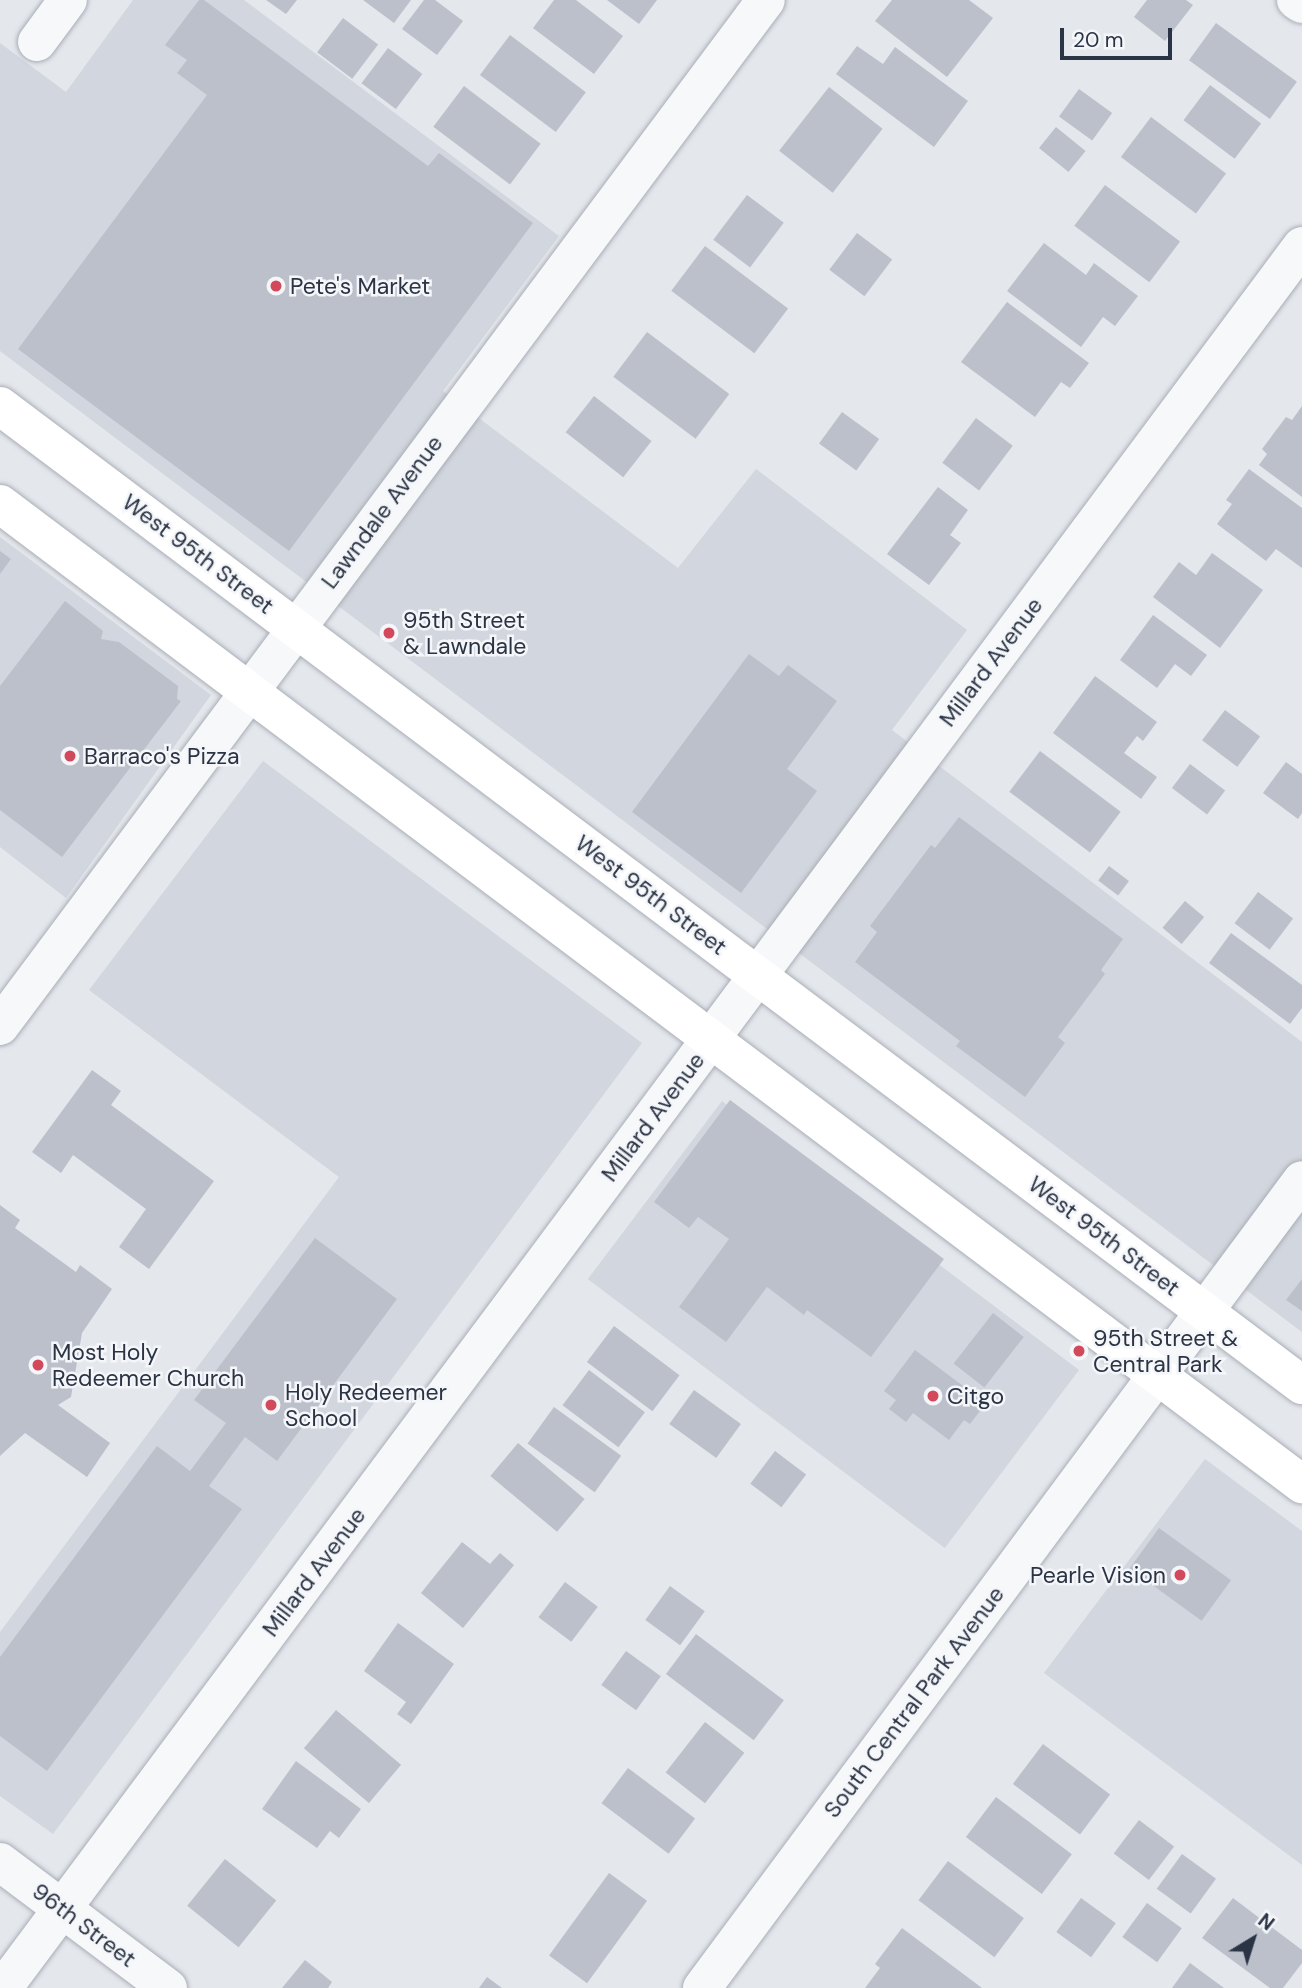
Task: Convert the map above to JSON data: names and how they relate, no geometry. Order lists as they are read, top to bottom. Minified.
{"streets":{"main road":["West 95th Street"],"street":["Lawndale Avenue","Millard Avenue","South Central Park Avenue","96th Street"]},"crossings":[["Lawndale Avenue","West 95th Street"],["West 95th Street","Millard Avenue"],["West 95th Street","South Central Park Avenue"],["Millard Avenue","96th Street"]],"places":["Pete's Market","95th Street & Lawndale","Barraco's Pizza","95th Street & Central Park","Most Holy Redeemer Church","Citgo","Holy Redeemer School","Pearle Vision"],"scale_bar":"20 m","north":"top right"}
